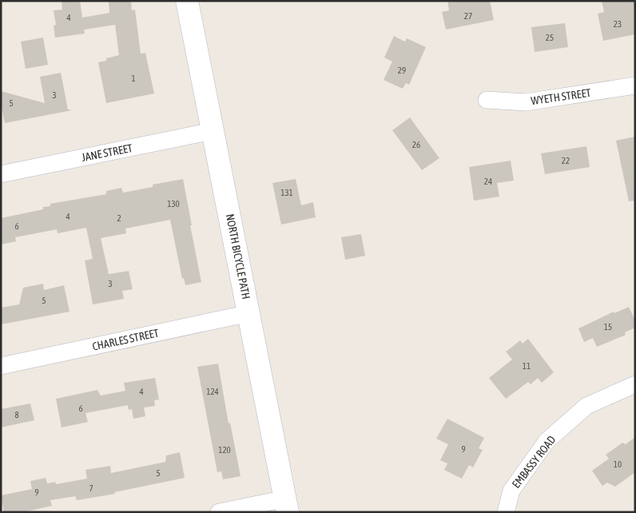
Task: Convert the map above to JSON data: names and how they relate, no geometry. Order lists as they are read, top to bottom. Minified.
{"streets":{"street":["WYETH STREET","JANE STREET","NORTH BICYCLE PATH","CHARLES STREET","EMBASSY ROAD"]},"crossings":[["JANE STREET","NORTH BICYCLE PATH"],["NORTH BICYCLE PATH","CHARLES STREET"]],"house_numbers":["27","4","23","25","29","1","3","5","26","22","24","131","130","4","2","6","3","5","15","11","4","124","6","8","9","120","10","5","7","9"]}
